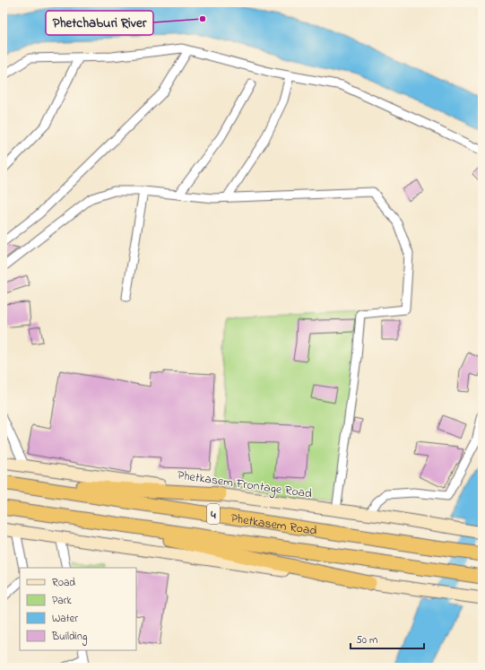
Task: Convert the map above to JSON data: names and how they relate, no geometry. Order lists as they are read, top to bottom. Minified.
{"streets":{"highway":["4","Phetkasem Road"],"main road":["Phetkasem Frontage Road"]},"places":["Phetchaburi River"],"legend":["Road","Park","Water","Building"],"scale_bar":"50 m"}
